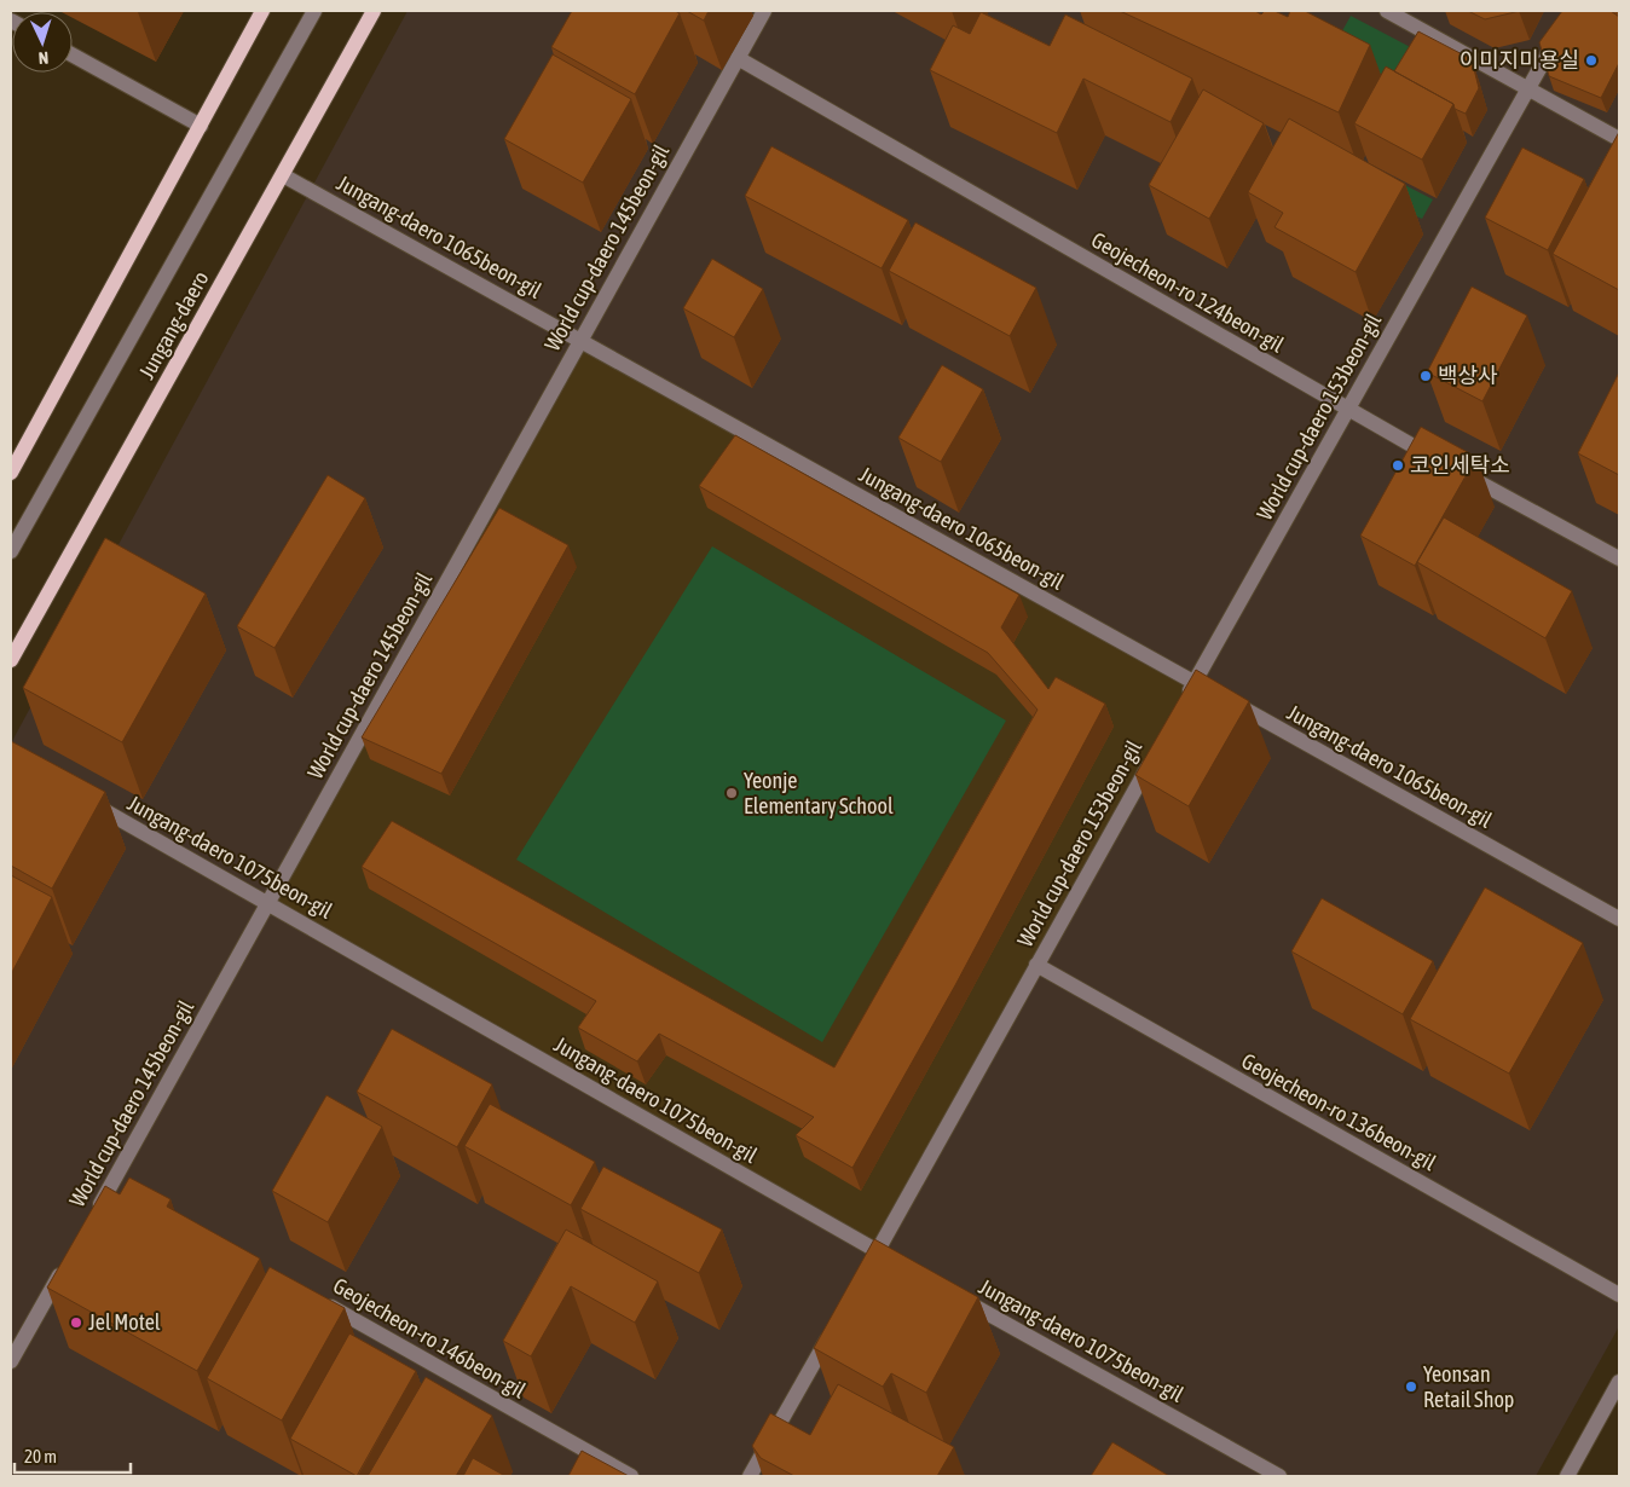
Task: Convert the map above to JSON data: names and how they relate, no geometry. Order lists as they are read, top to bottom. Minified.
{"streets":{"main road":["Jungang-daero"],"street":["Jungang-daero 1065beon-gil","World cup-daero 145beon-gil","Geojecheon-ro 124beon-gil","World cup-daero 153beon-gil","Jungang-daero 1075beon-gil","Geojecheon-ro 136beon-gil","Geojecheon-ro 146beon-gil"]},"crossings":[["Jungang-daero 1065beon-gil","World cup-daero 145beon-gil"],["Jungang-daero 1065beon-gil","Jungang-daero"],["Jungang-daero 1065beon-gil","World cup-daero 153beon-gil"],["World cup-daero 145beon-gil","Geojecheon-ro 124beon-gil"],["World cup-daero 145beon-gil","Jungang-daero 1075beon-gil"],["Geojecheon-ro 124beon-gil","World cup-daero 153beon-gil"],["World cup-daero 153beon-gil","Jungang-daero 1075beon-gil"],["World cup-daero 153beon-gil","Geojecheon-ro 136beon-gil"]],"places":["이미지미용실","백상사","코인세탁소","Yeonje Elementary School","Jel Motel","Yeonsan Retail Shop"],"scale_bar":"20 m","north":"bottom"}
